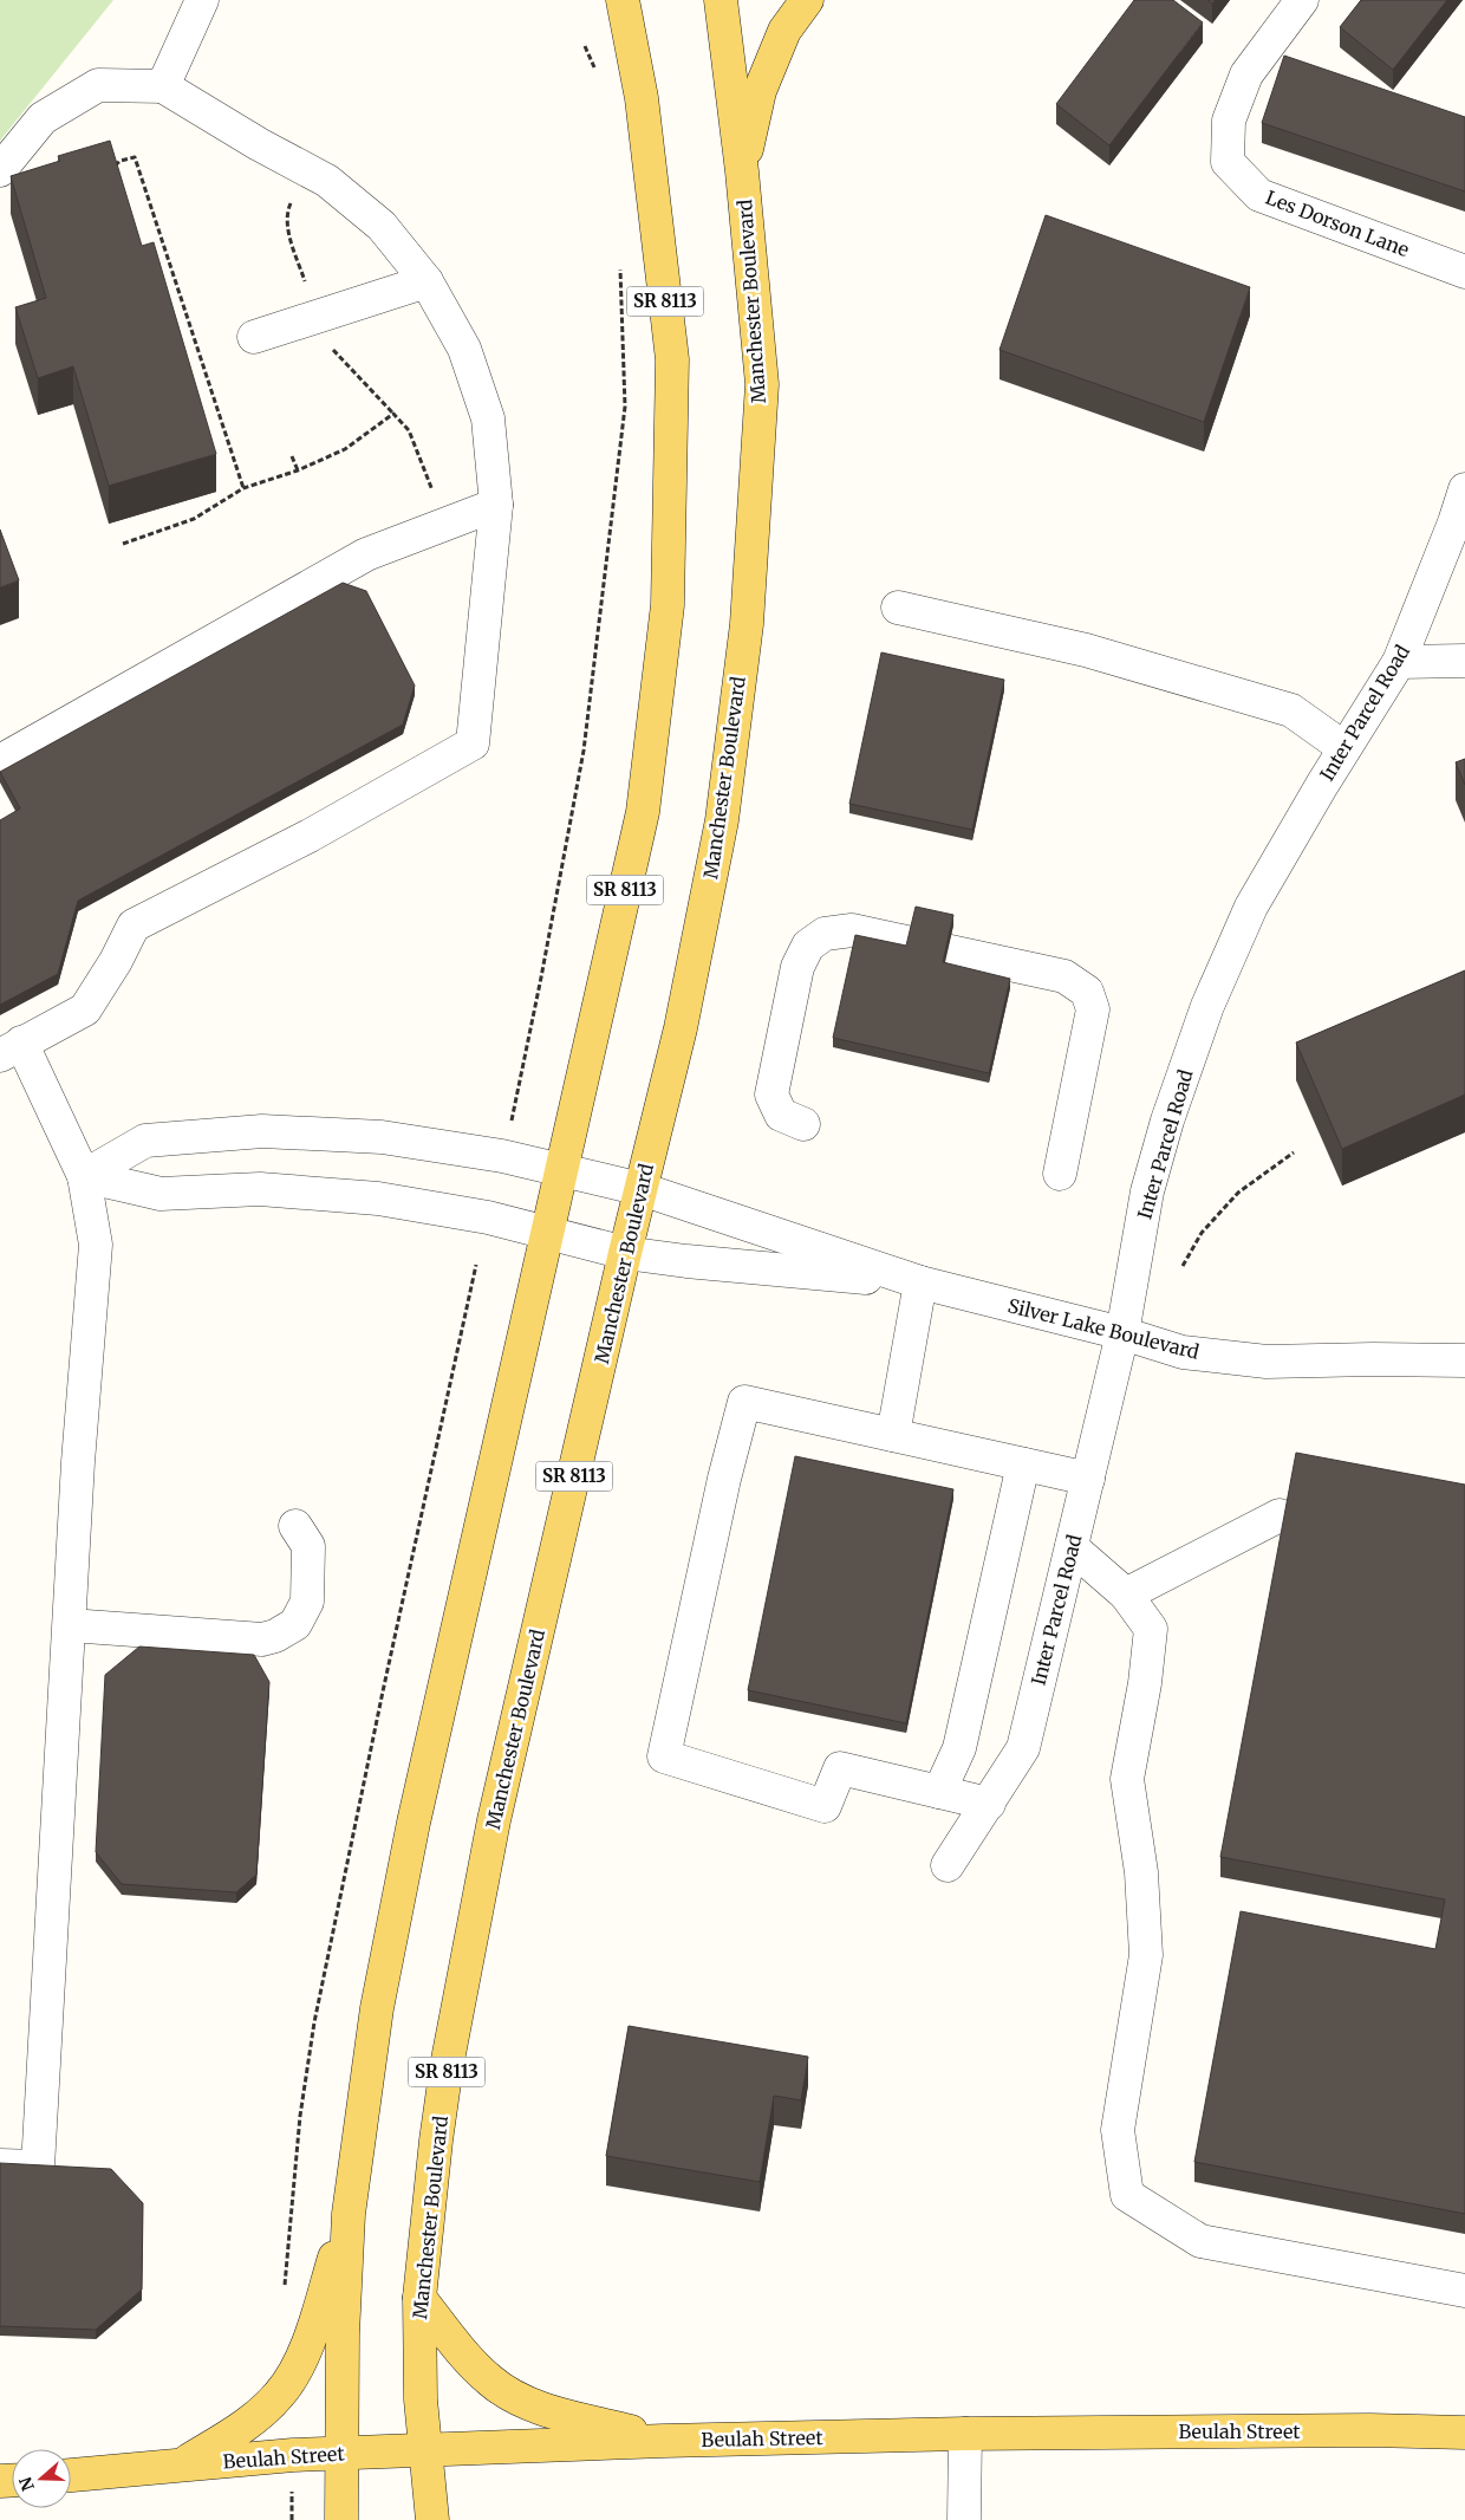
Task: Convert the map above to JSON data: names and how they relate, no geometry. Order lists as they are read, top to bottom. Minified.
{"streets":{"main road":["SR 8113","Manchester Boulevard","Beulah Street"],"street":["Les Dorson Lane","Inter Parcel Road","Silver Lake Boulevard"]},"crossings":[["SR 8113","Silver Lake Boulevard"],["SR 8113","Beulah Street"],["Manchester Boulevard","Silver Lake Boulevard"],["Manchester Boulevard","Beulah Street"],["Inter Parcel Road","Silver Lake Boulevard"]],"north":"left"}
